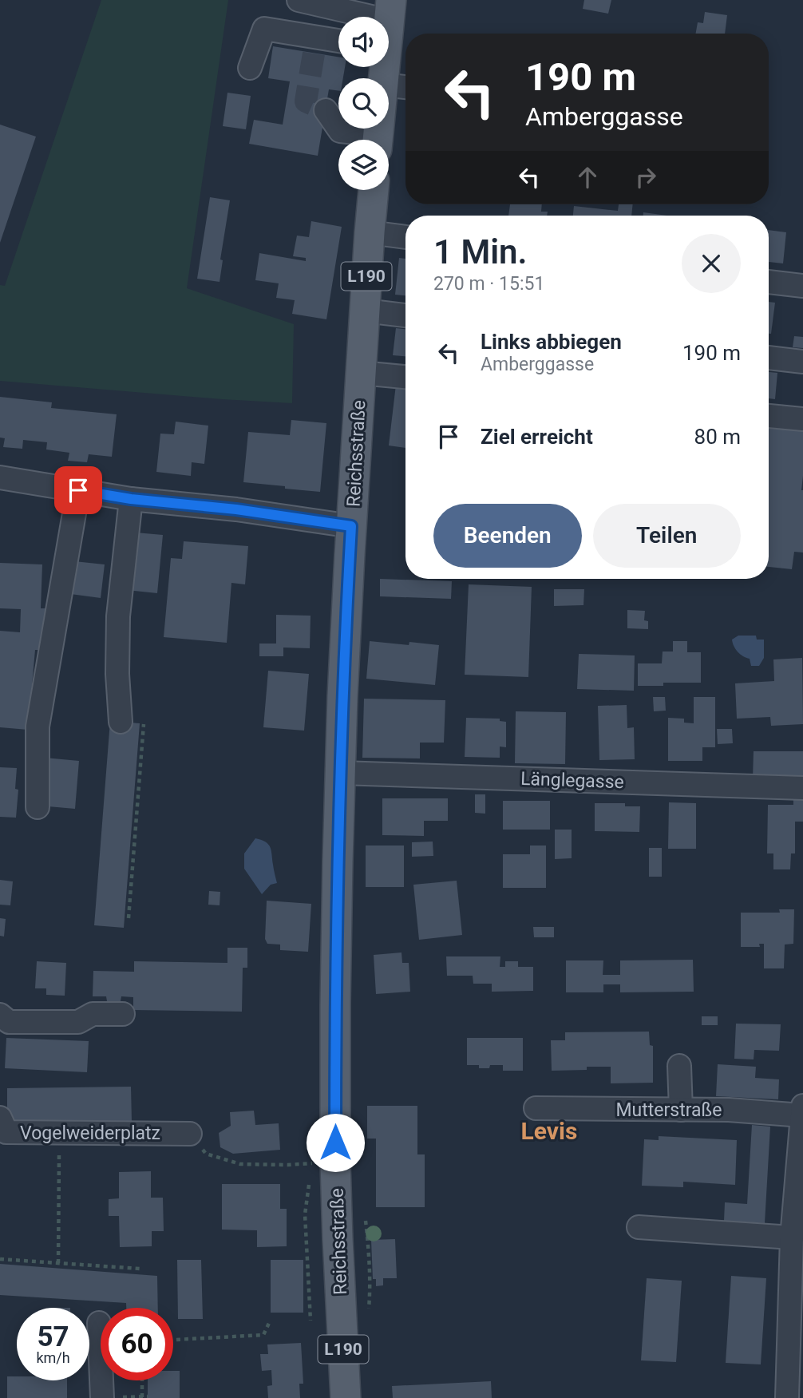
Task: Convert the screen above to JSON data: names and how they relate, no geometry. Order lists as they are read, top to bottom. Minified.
{"streets":{"main road":["L190","Reichsstraße"],"street":["Länglegasse","Mutterstraße","Vogelweiderplatz"]},"crossings":[["Reichsstraße","Länglegasse"]],"districts":["Levis"],"page":{"turn":["190 m","Amberggasse"],"heading":["1 Min.","270 m · 15:51"],"list":[{"name":"Links abbiegen","note":"Amberggasse","value":"190 m"},{"name":"Ziel erreicht","value":"80 m"}],"buttons":["Beenden","Teilen"],"speed":"57 km/h","limit":"60"}}
